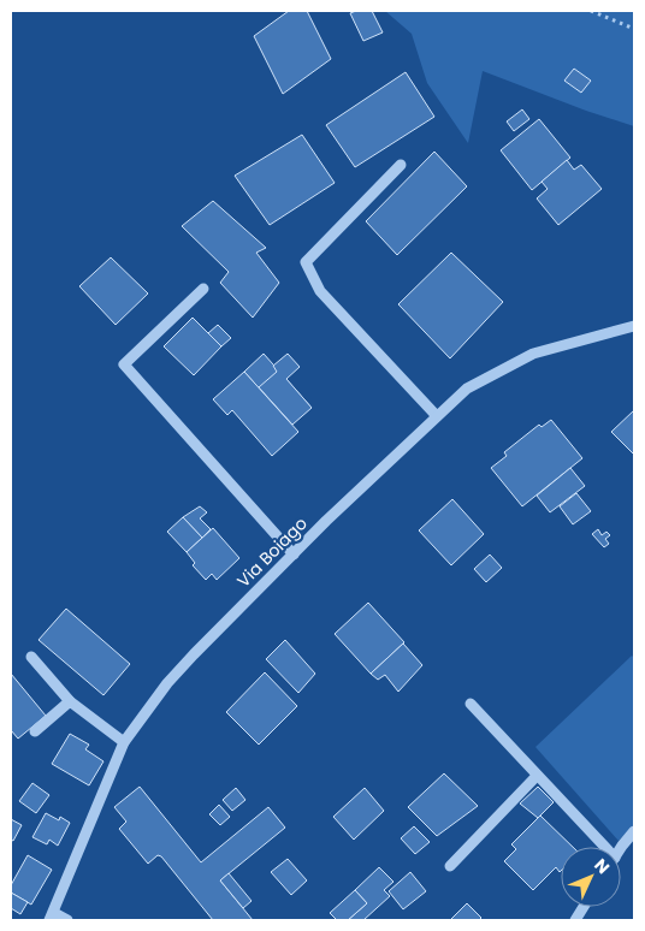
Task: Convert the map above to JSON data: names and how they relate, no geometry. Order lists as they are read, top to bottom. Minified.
{"streets":{"street":["Via Boiago"]},"north":"top right"}
